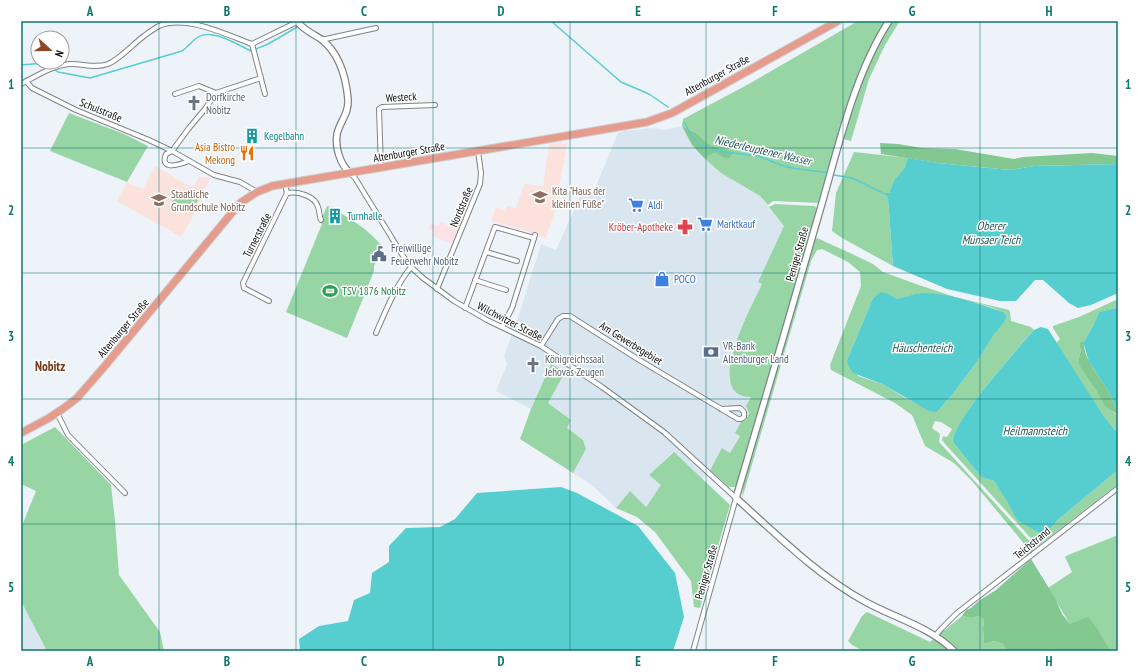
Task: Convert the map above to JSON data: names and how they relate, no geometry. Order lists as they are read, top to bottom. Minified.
{"streets":{"main road":["Altenburger Straße"],"street":["Westeck","Schulstraße","Nordstraße","Turnerstraße","Peniger Straße","Wilchwitzer Straße","Am Gewerbegebiet","Teichstrand"]},"crossings":[["Altenburger Straße","Westeck"],["Altenburger Straße","Schulstraße"],["Altenburger Straße","Nordstraße"],["Altenburger Straße","Wilchwitzer Straße"],["Nordstraße","Wilchwitzer Straße"],["Peniger Straße","Wilchwitzer Straße"],["Wilchwitzer Straße","Am Gewerbegebiet"]],"districts":["Nobitz"],"water":["Niederleuptener Wasser","Oberer Münsaer Teich","Häuschenteich","Heilmannsteich"],"places":{"church":["Dorfkirche Nobitz","Königreichssaal Jehovas Zeugen"],"building":["Kegelbahn","Turnhalle"],"restaurant":["Asia Bistro Mekong"],"school or university":["Kita \"Haus der kleinen Füße\"","Staatliche Grundschule Nobitz"],"supermarket":["Aldi","Marktkauf"],"pharmacy":["Kröber-Apotheke"],"public building":["Freiwillige Feuerwehr Nobitz"],"shop":["POCO"],"sports":["TSV 1876 Nobitz"],"bank":["VR-Bank Altenburger Land"]},"north":"right","grid":{"columns":["A","B","C","D","E","F","G","H"],"rows":["1","2","3","4","5"]}}
